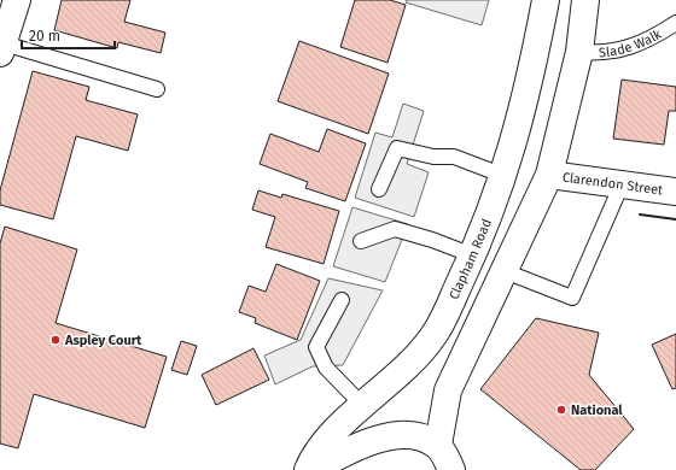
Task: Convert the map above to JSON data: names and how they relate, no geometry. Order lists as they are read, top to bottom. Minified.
{"streets":{"main road":["Clarendon Street","Clapham Road"],"lane":["Slade Walk"]},"places":["Aspley Court","National"],"scale_bar":"20 m"}
